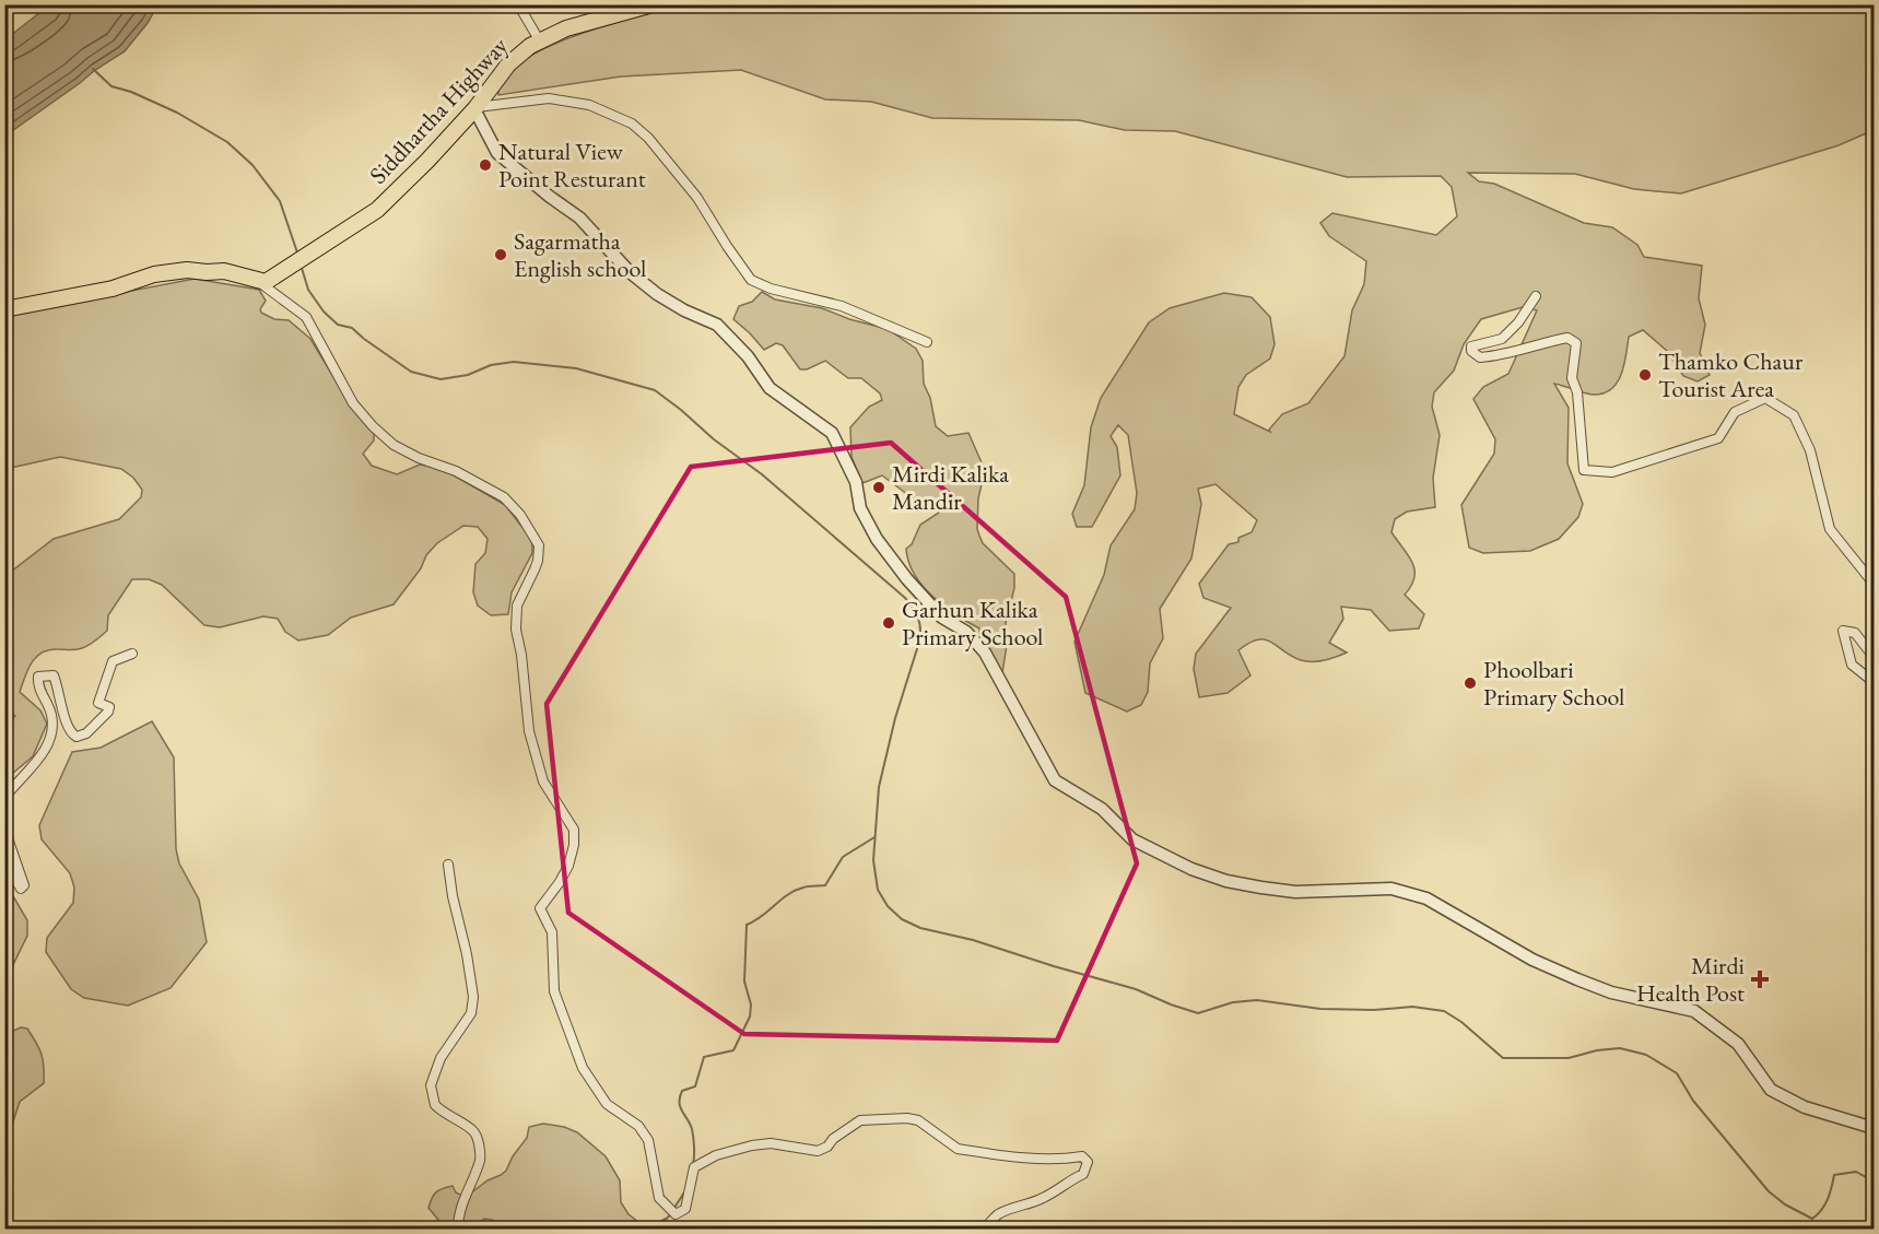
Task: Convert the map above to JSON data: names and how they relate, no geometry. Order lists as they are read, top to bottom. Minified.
{"streets":{"highway":["Siddhartha Highway"]},"places":{"other":["Natural View Point Resturant","Sagarmatha English school","Thamko Chaur Tourist Area","Mirdi Kalika Mandir","Garhun Kalika Primary School","Phoolbari Primary School"],"health":["Mirdi Health Post"]}}
